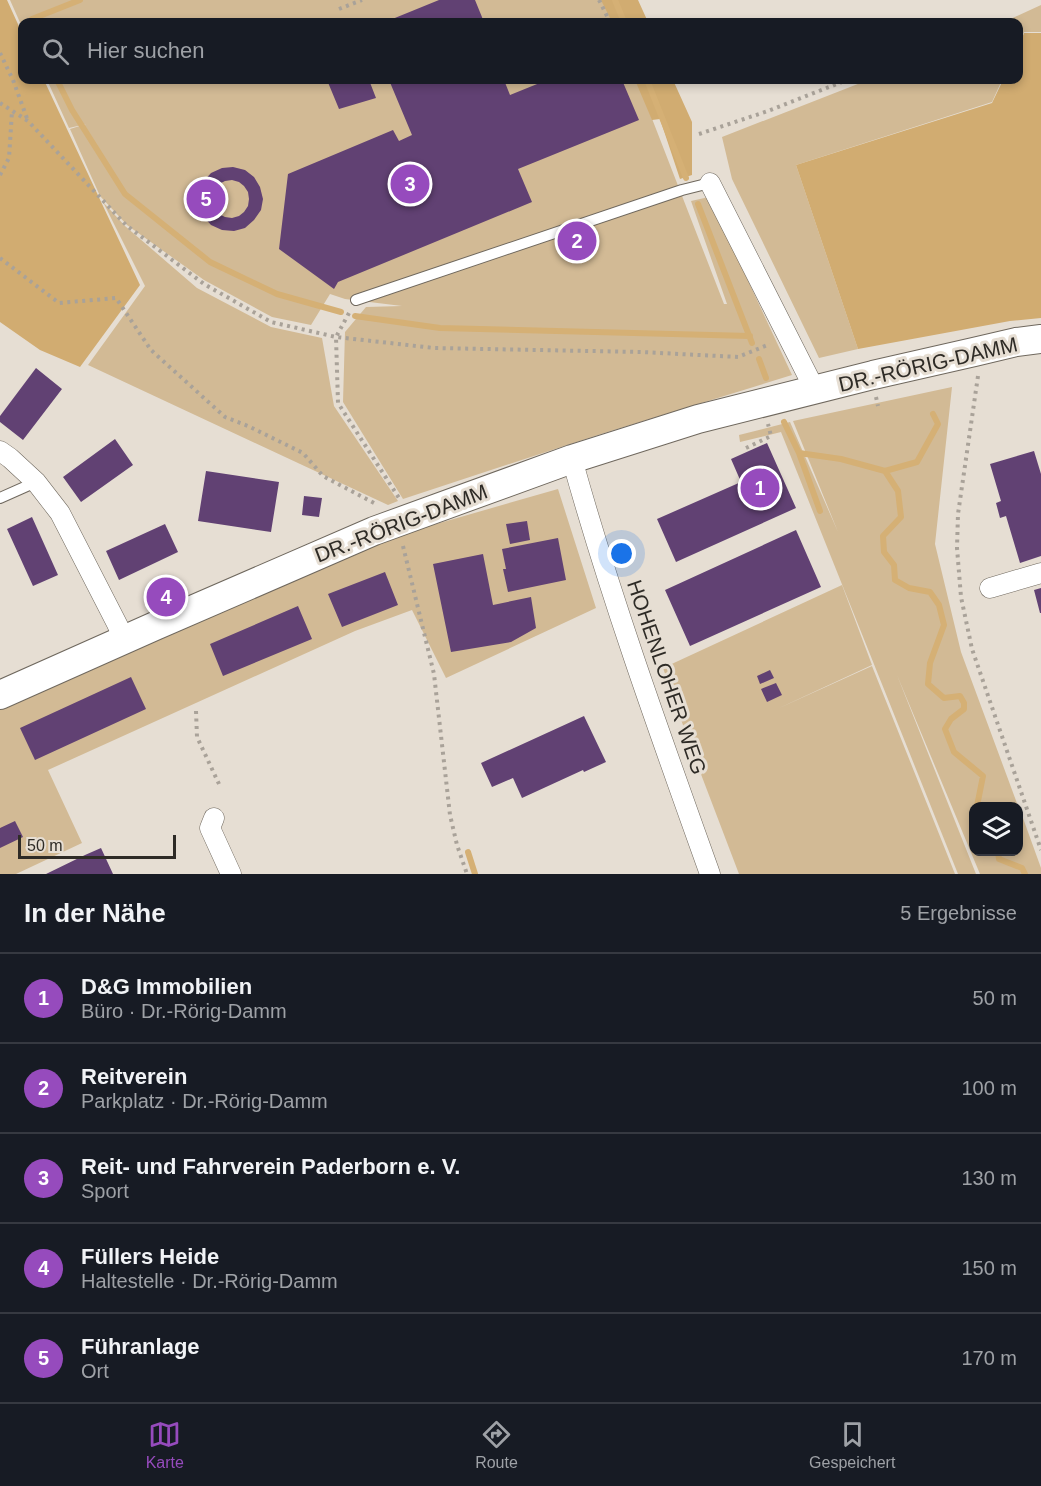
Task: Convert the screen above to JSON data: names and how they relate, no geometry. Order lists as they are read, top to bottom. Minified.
{"streets":{"street":["DR.-RÖRIG-DAMM","HOHENLOHER WEG"]},"crossings":[["DR.-RÖRIG-DAMM","HOHENLOHER WEG"]],"scale_bar":"50 m","page":{"search":"Hier suchen","pins":["3","5","2","1","4"],"scale":"50 m","heading":["In der Nähe","5 Ergebnisse"],"list":[{"mark":"1","name":"D&G Immobilien","note":"Büro · Dr.-Rörig-Damm","value":"50 m"},{"mark":"2","name":"Reitverein","note":"Parkplatz · Dr.-Rörig-Damm","value":"100 m"},{"mark":"3","name":"Reit- und Fahrverein Paderborn e. V.","note":"Sport","value":"130 m"},{"mark":"4","name":"Füllers Heide","note":"Haltestelle · Dr.-Rörig-Damm","value":"150 m"},{"mark":"5","name":"Führanlage","note":"Ort","value":"170 m"}],"nav":["Karte","Route","Gespeichert"]}}
